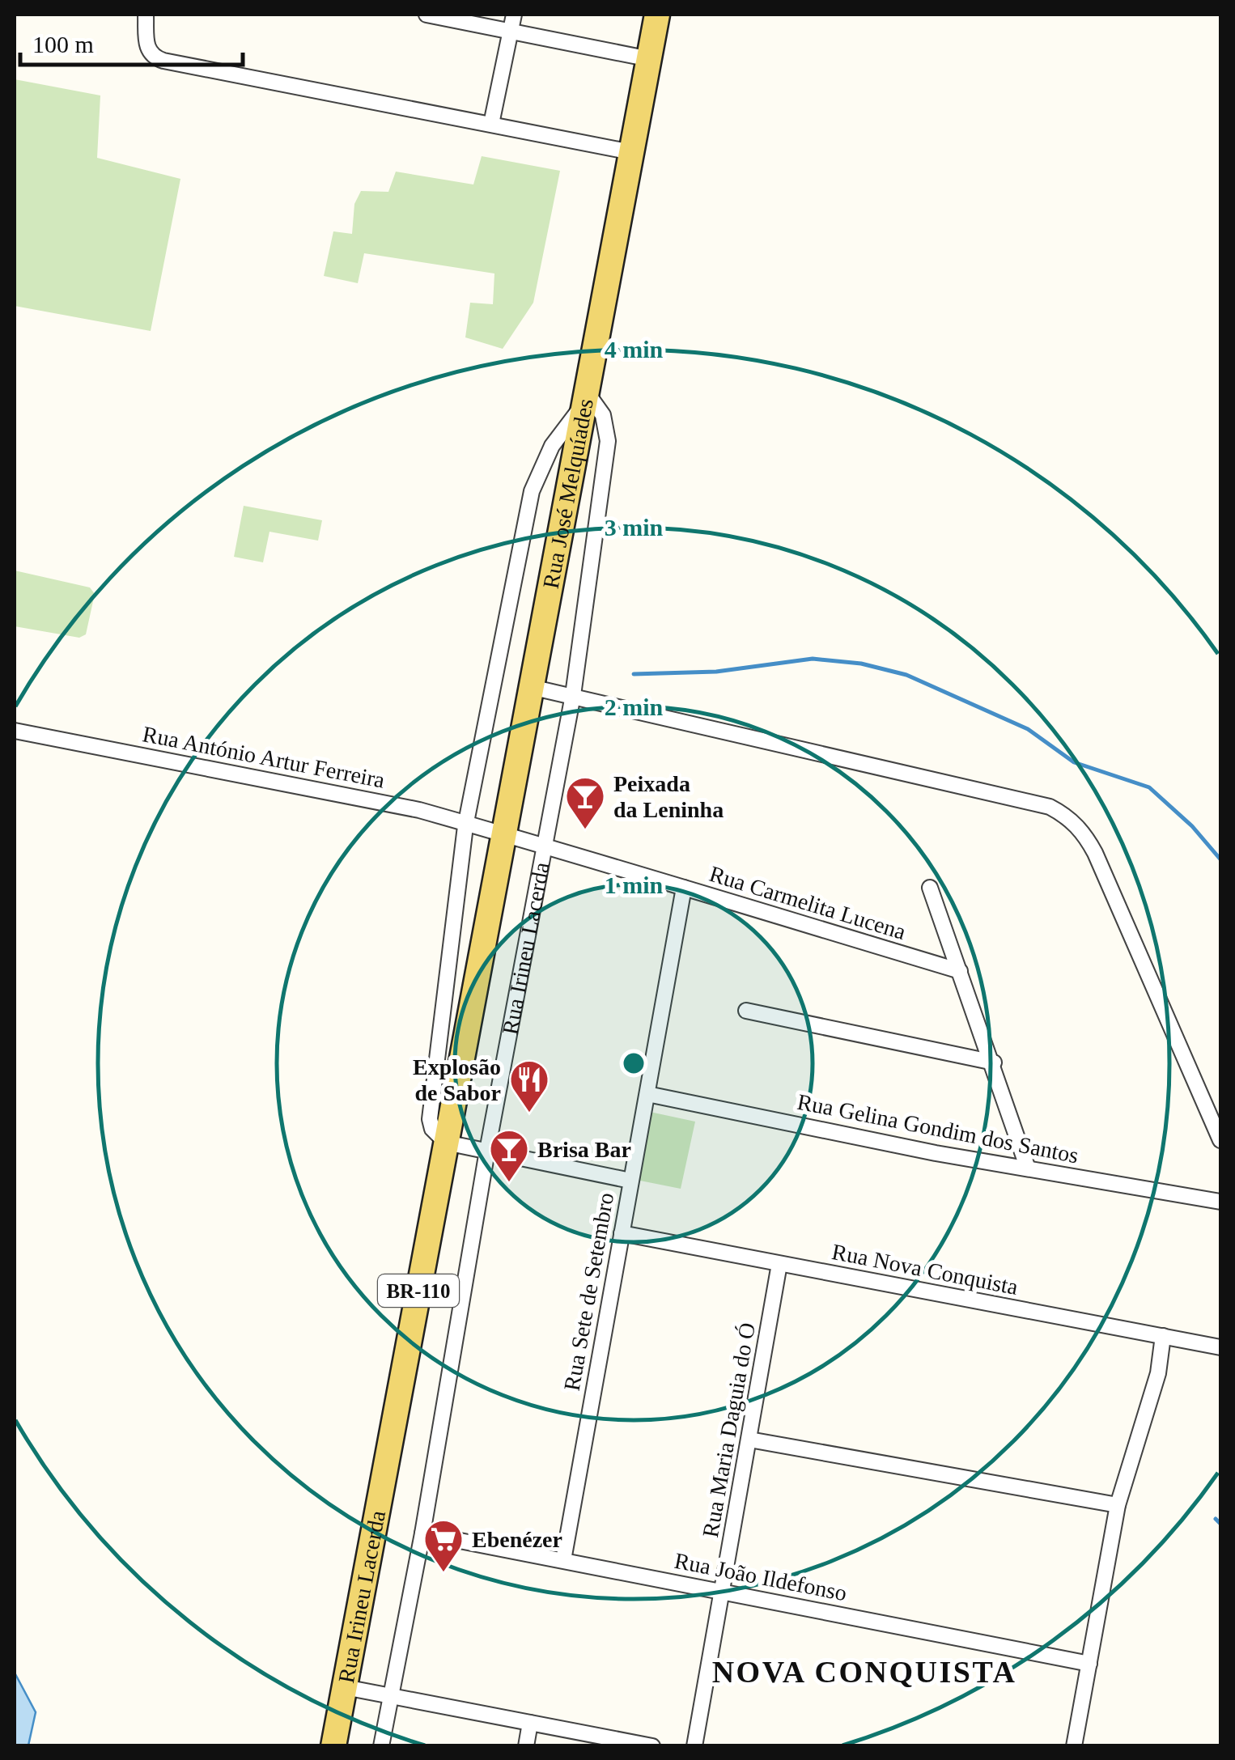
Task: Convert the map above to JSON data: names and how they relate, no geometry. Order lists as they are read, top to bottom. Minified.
{"streets":{"main road":["Rua José Melquíades","Rua Irineu Lacerda","BR-110"],"street":["Rua António Artur Ferreira","Rua Carmelita Lucena","Rua Gelina Gondim dos Santos","Rua Nova Conquista","Rua Sete de Setembro","Rua Maria Daguia do Ó","Rua João Ildefonso"]},"crossings":[["Rua José Melquíades","Rua Irineu Lacerda"],["Rua António Artur Ferreira","Rua Carmelita Lucena"],["Rua António Artur Ferreira","Rua Irineu Lacerda"],["Rua Carmelita Lucena","Rua Irineu Lacerda"],["Rua Carmelita Lucena","Rua Gelina Gondim dos Santos"],["Rua Carmelita Lucena","Rua Sete de Setembro"],["Rua Irineu Lacerda","Rua João Ildefonso"],["Rua Gelina Gondim dos Santos","Rua Sete de Setembro"],["Rua Nova Conquista","Rua Sete de Setembro"],["Rua Nova Conquista","Rua Maria Daguia do Ó"],["Rua Sete de Setembro","Rua João Ildefonso"],["Rua Maria Daguia do Ó","Rua João Ildefonso"]],"districts":["NOVA CONQUISTA"],"places":{"bar":["Peixada da Leninha","Brisa Bar"],"restaurant":["Explosão de Sabor"],"supermarket":["Ebenézer"]},"scale_bar":"100 m","rings":["4 min","3 min","2 min","1 min"]}
